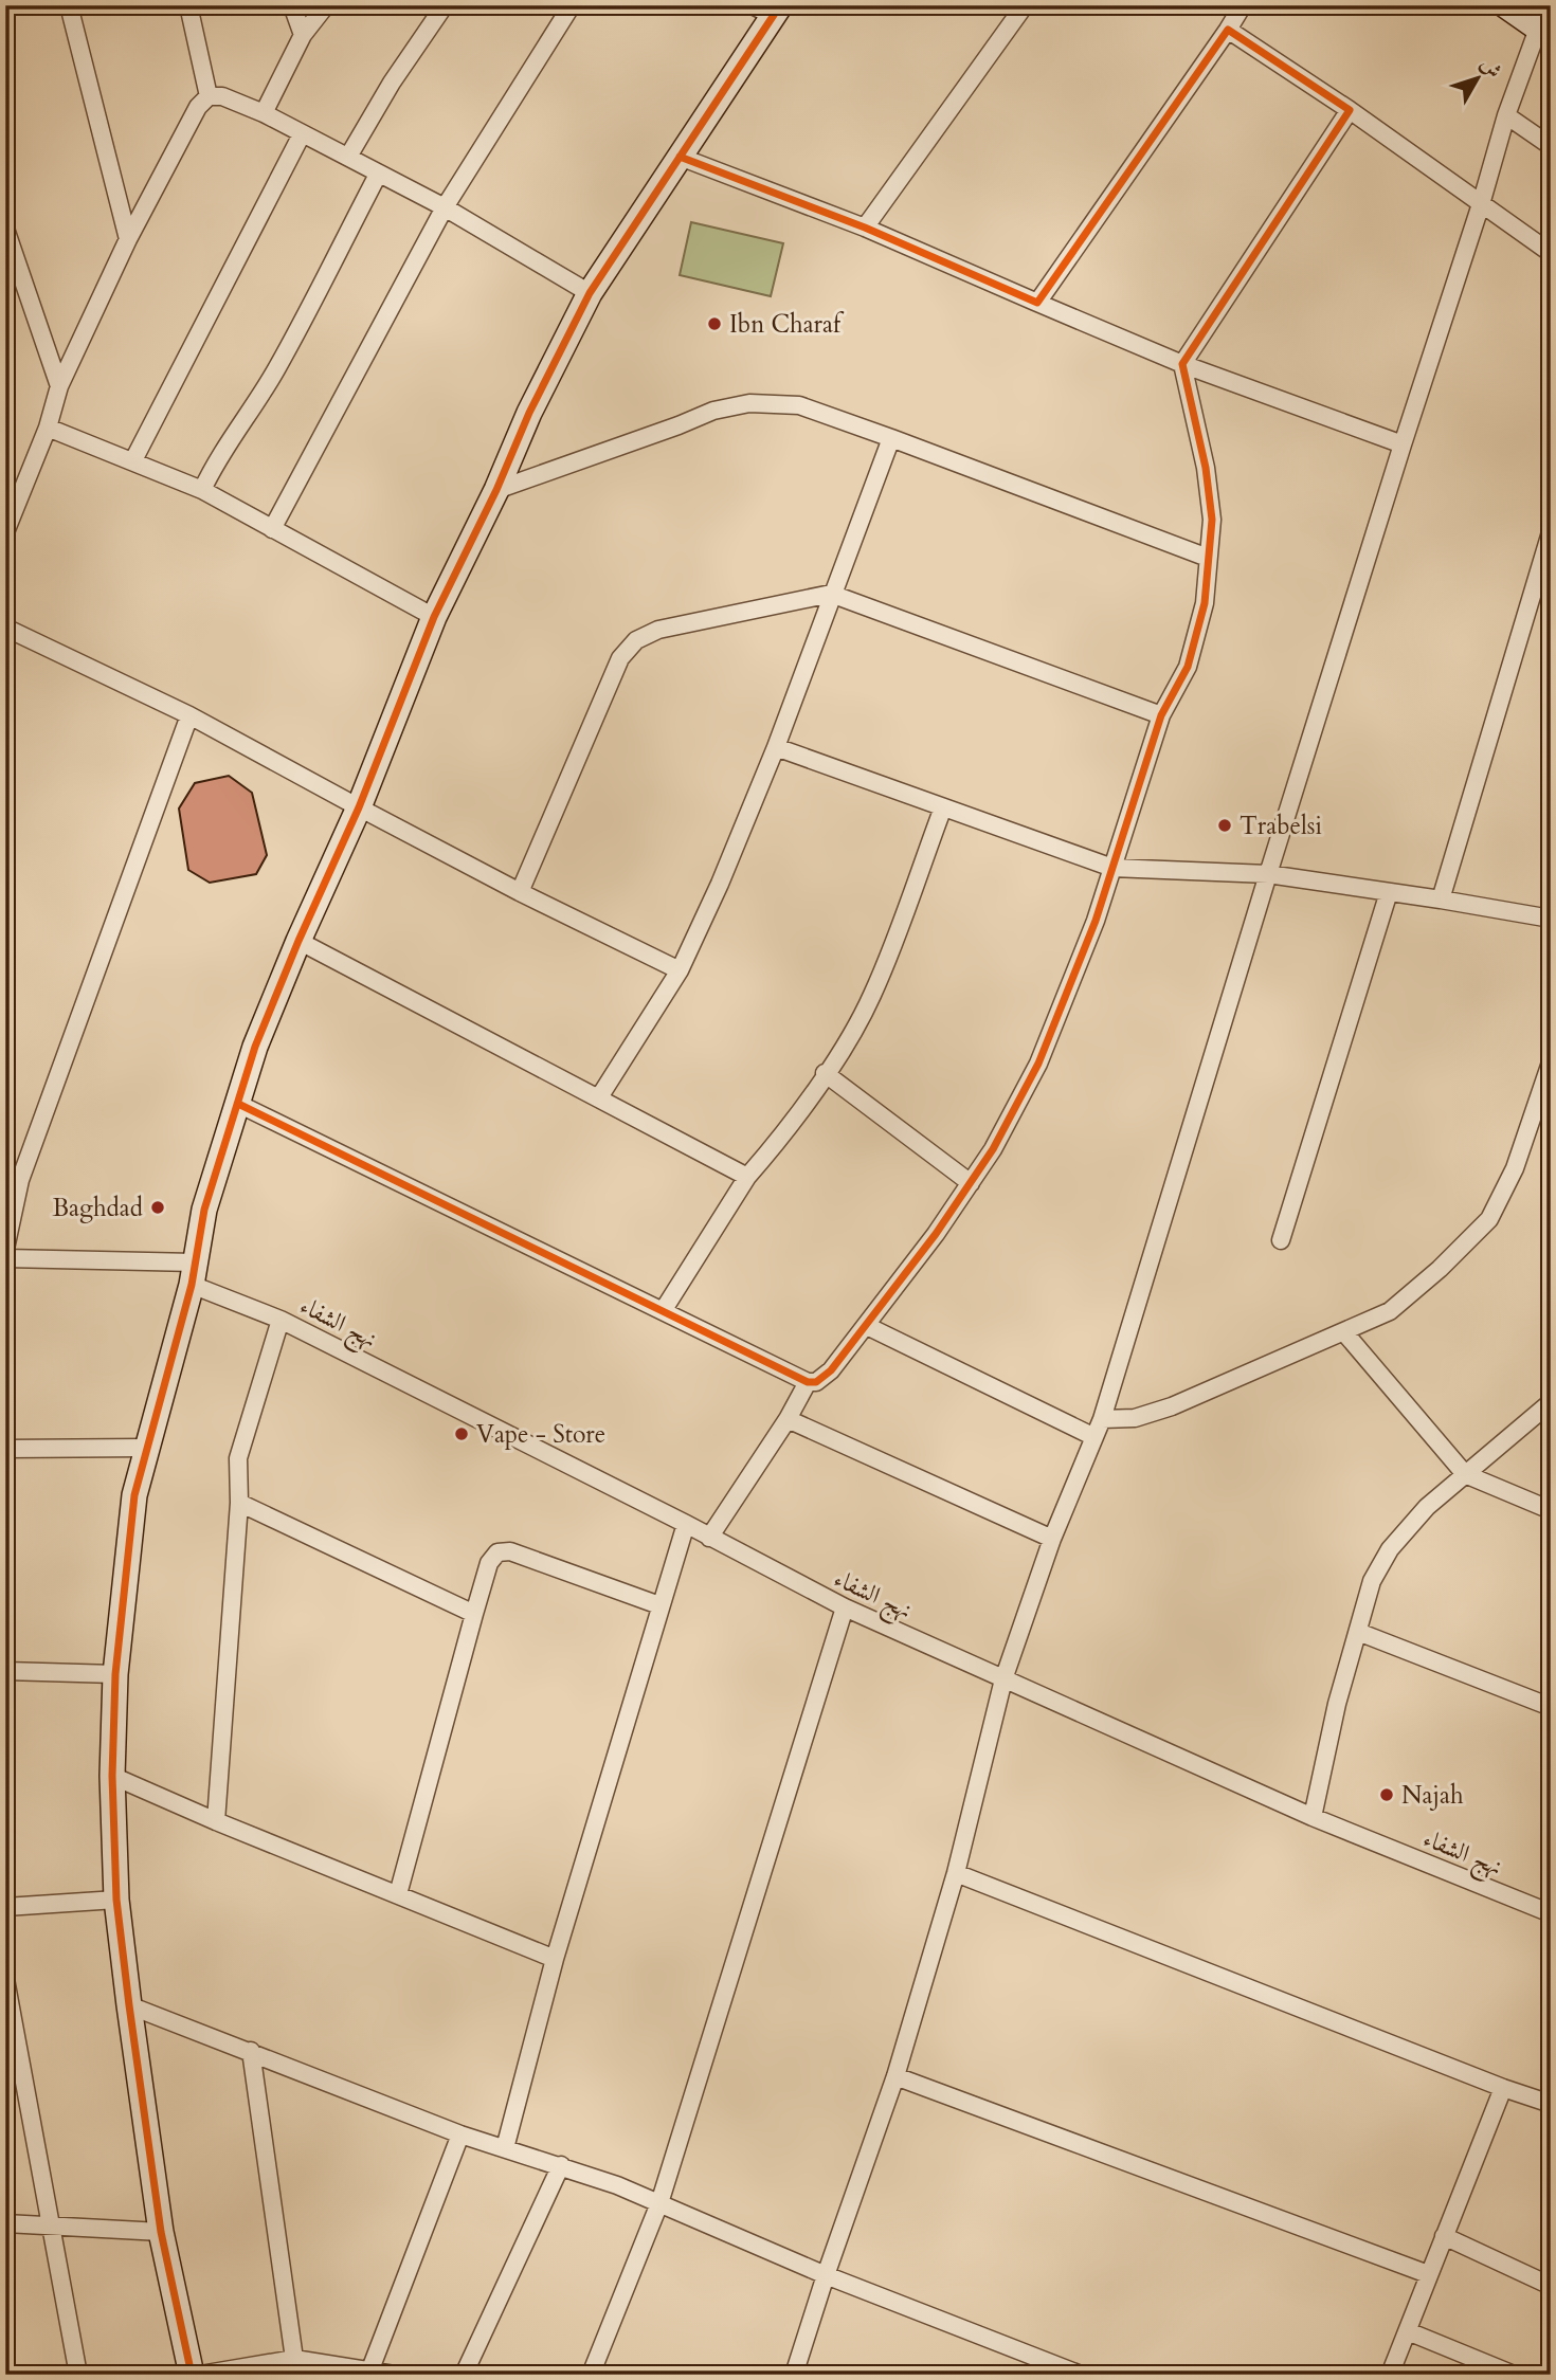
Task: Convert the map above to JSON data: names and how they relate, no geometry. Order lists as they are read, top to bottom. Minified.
{"streets":{"street":["نهج الشفاء"]},"places":["Ibn Charaf","Trabelsi","Baghdad","Vape - Store","Najah"],"north":"top right"}
